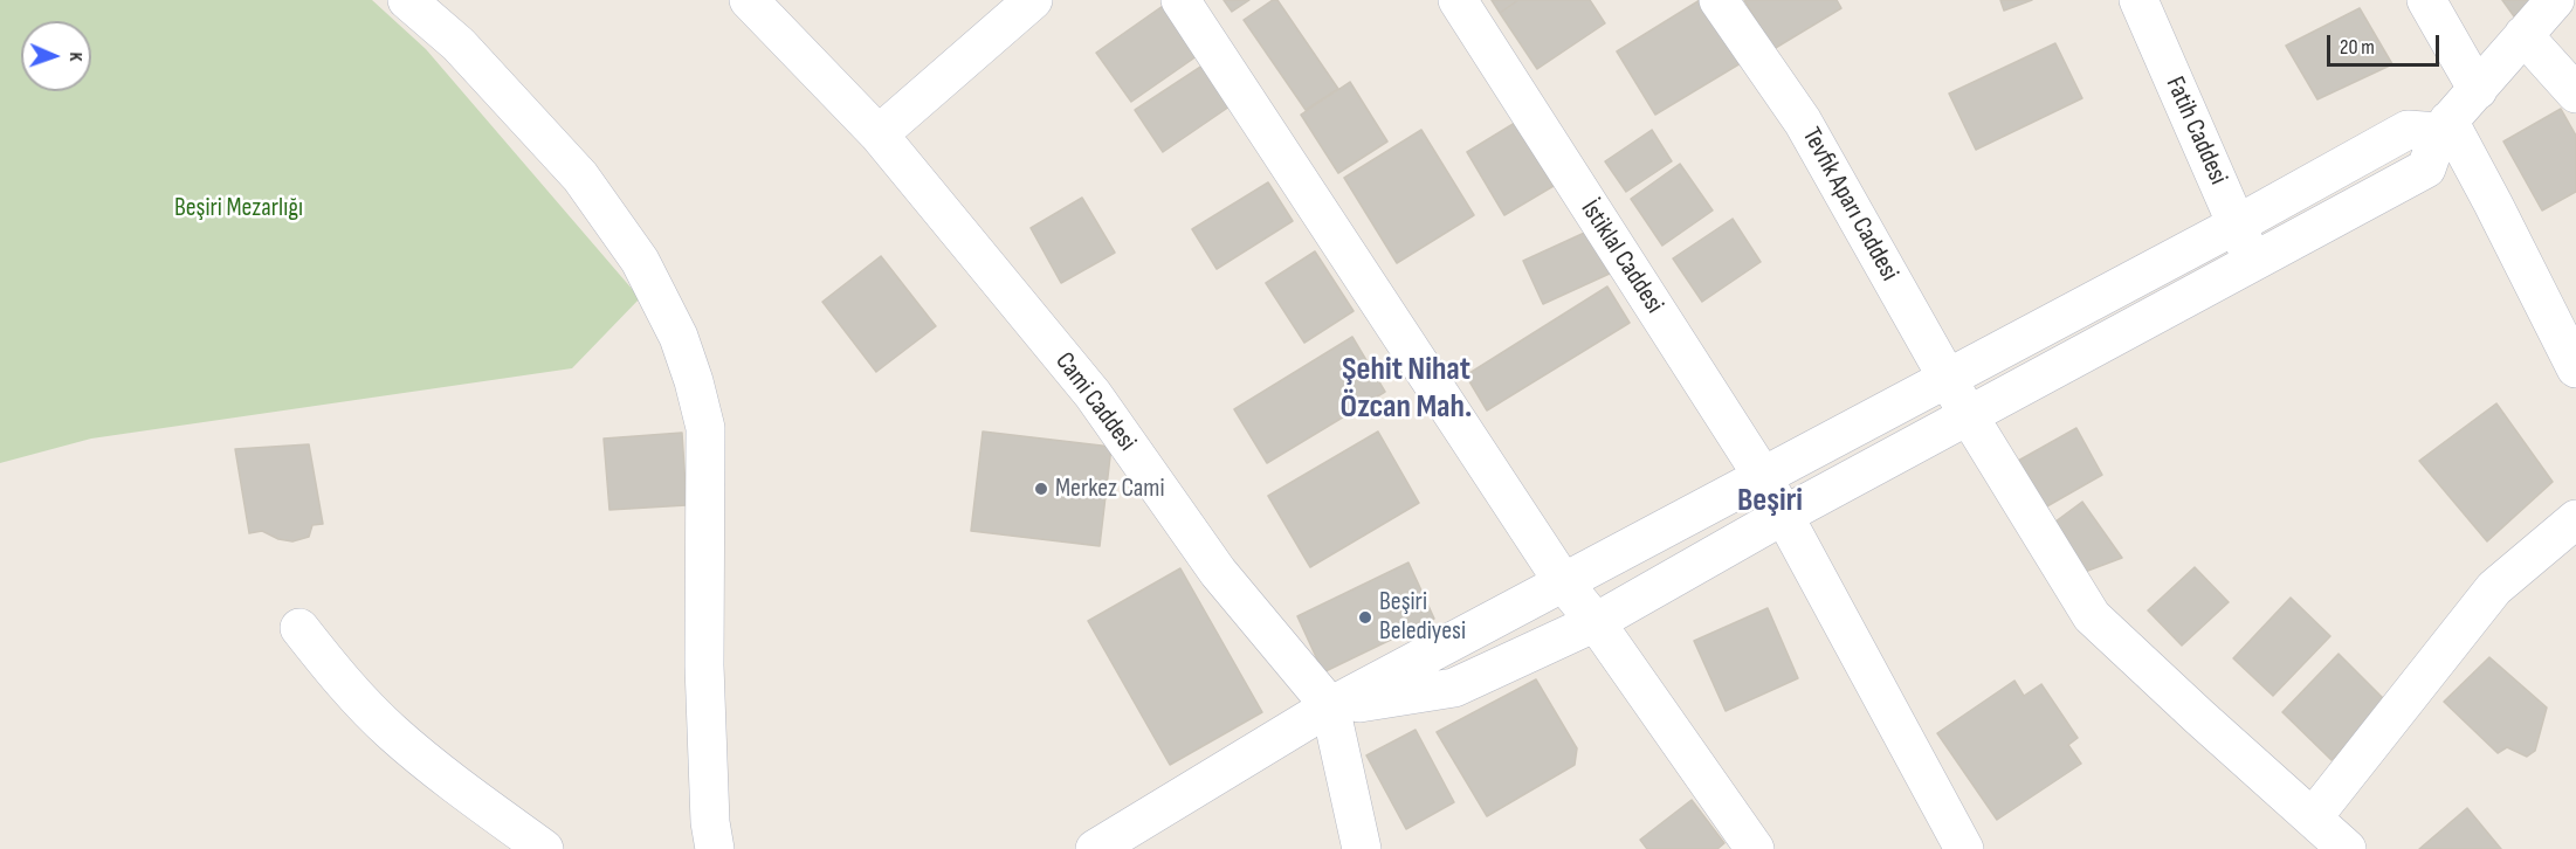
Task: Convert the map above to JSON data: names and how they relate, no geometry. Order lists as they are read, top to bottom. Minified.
{"streets":{"street":["Fatih Caddesi","Tevfik Aparı Caddesi","İstiklal Caddesi","Cami Caddesi"]},"districts":["Şehit Nihat Özcan Mah.","Beşiri"],"parks":["Beşiri Mezarlığı"],"places":["Merkez Cami","Beşiri Belediyesi"],"scale_bar":"20 m","north":"right"}
